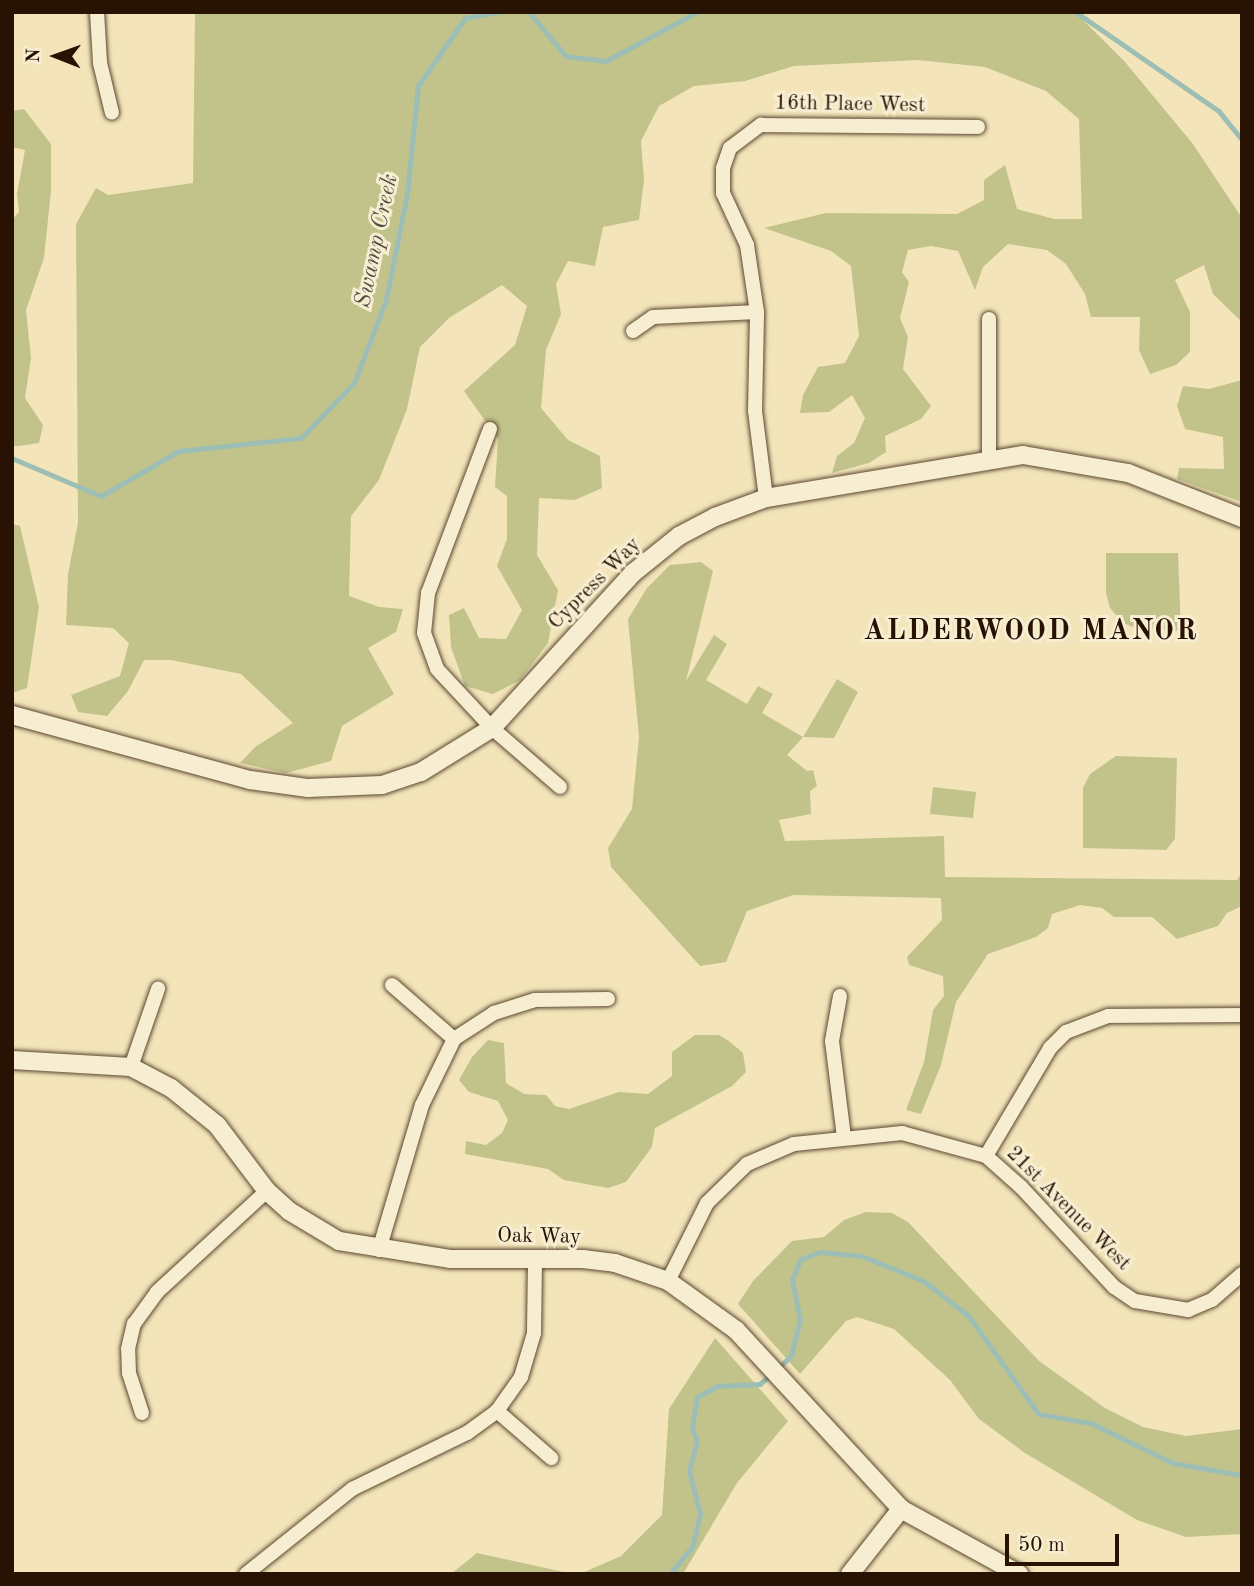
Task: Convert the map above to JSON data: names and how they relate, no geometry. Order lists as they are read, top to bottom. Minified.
{"streets":{"street":["16th Place West","Cypress Way","21st Avenue West","Oak Way"]},"crossings":[["21st Avenue West","Oak Way"]],"districts":["ALDERWOOD MANOR"],"water":["Swamp Creek"],"scale_bar":"50 m","north":"left"}
